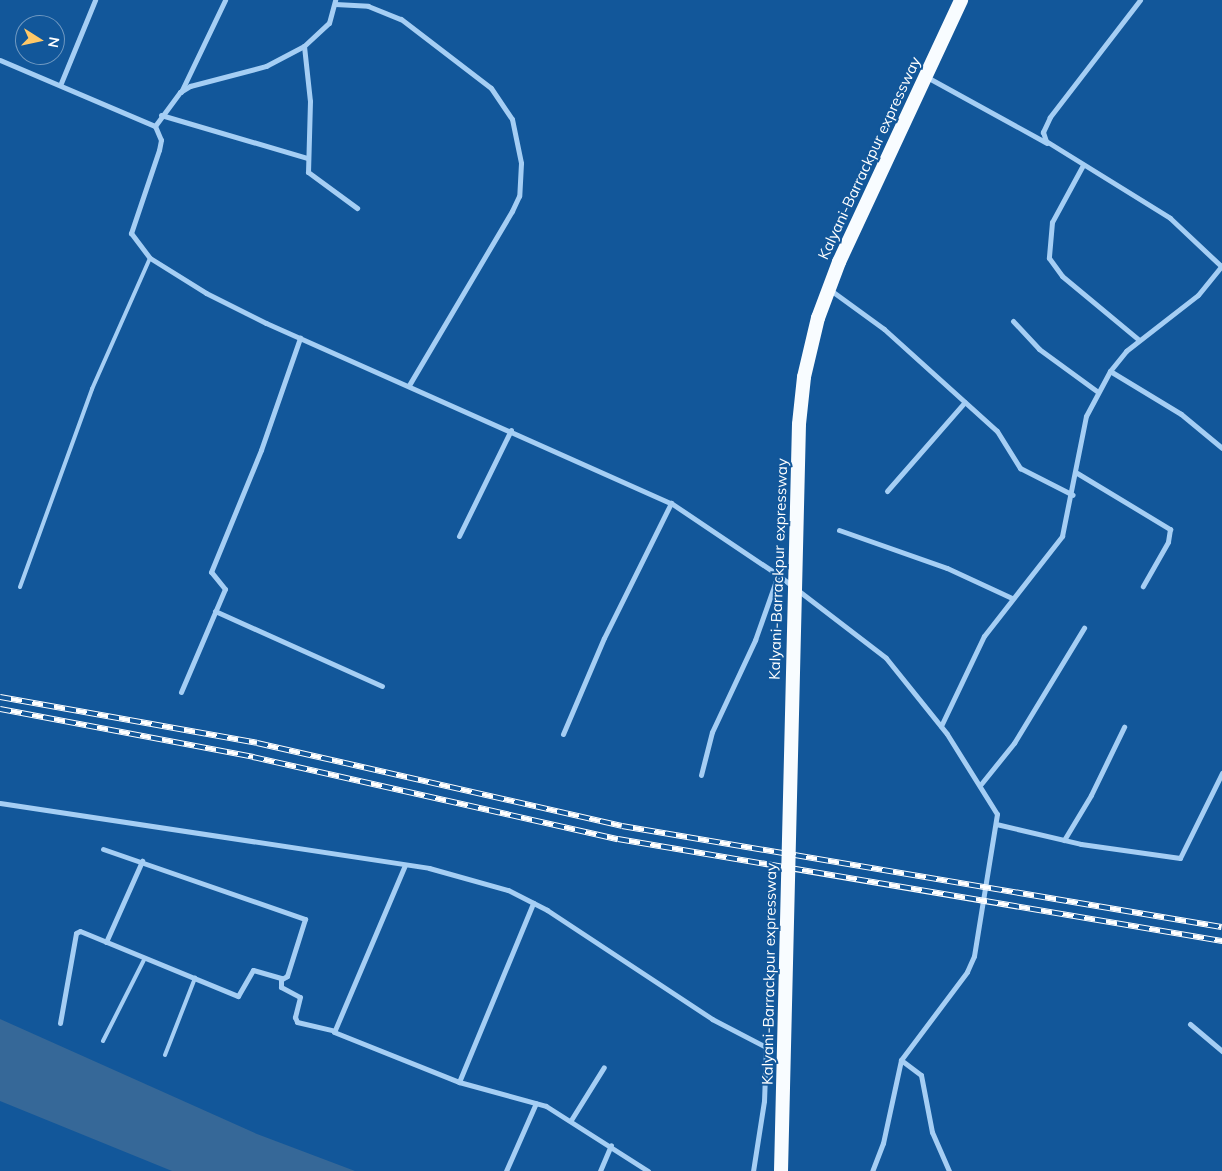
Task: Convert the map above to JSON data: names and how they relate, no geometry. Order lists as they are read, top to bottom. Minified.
{"streets":{"highway":["Kalyani-Barrackpur expressway"]},"north":"right"}
